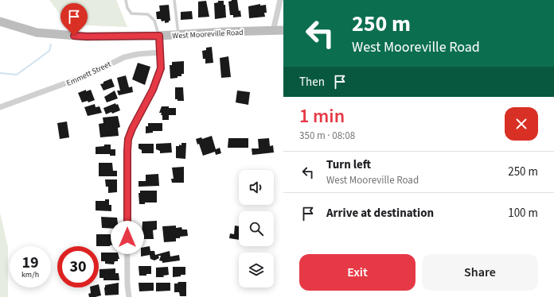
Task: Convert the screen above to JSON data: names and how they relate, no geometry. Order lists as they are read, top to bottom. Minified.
{"streets":{"main road":["West Mooreville Road"],"street":["Emmett Street"]},"page":{"turn":["250 m","West Mooreville Road"],"then":"Then","heading":["1 min","350 m · 08:08"],"list":[{"name":"Turn left","note":"West Mooreville Road","value":"250 m"},{"name":"Arrive at destination","value":"100 m"}],"speed":"19 km/h","limit":"30","buttons":["Exit","Share"]}}
